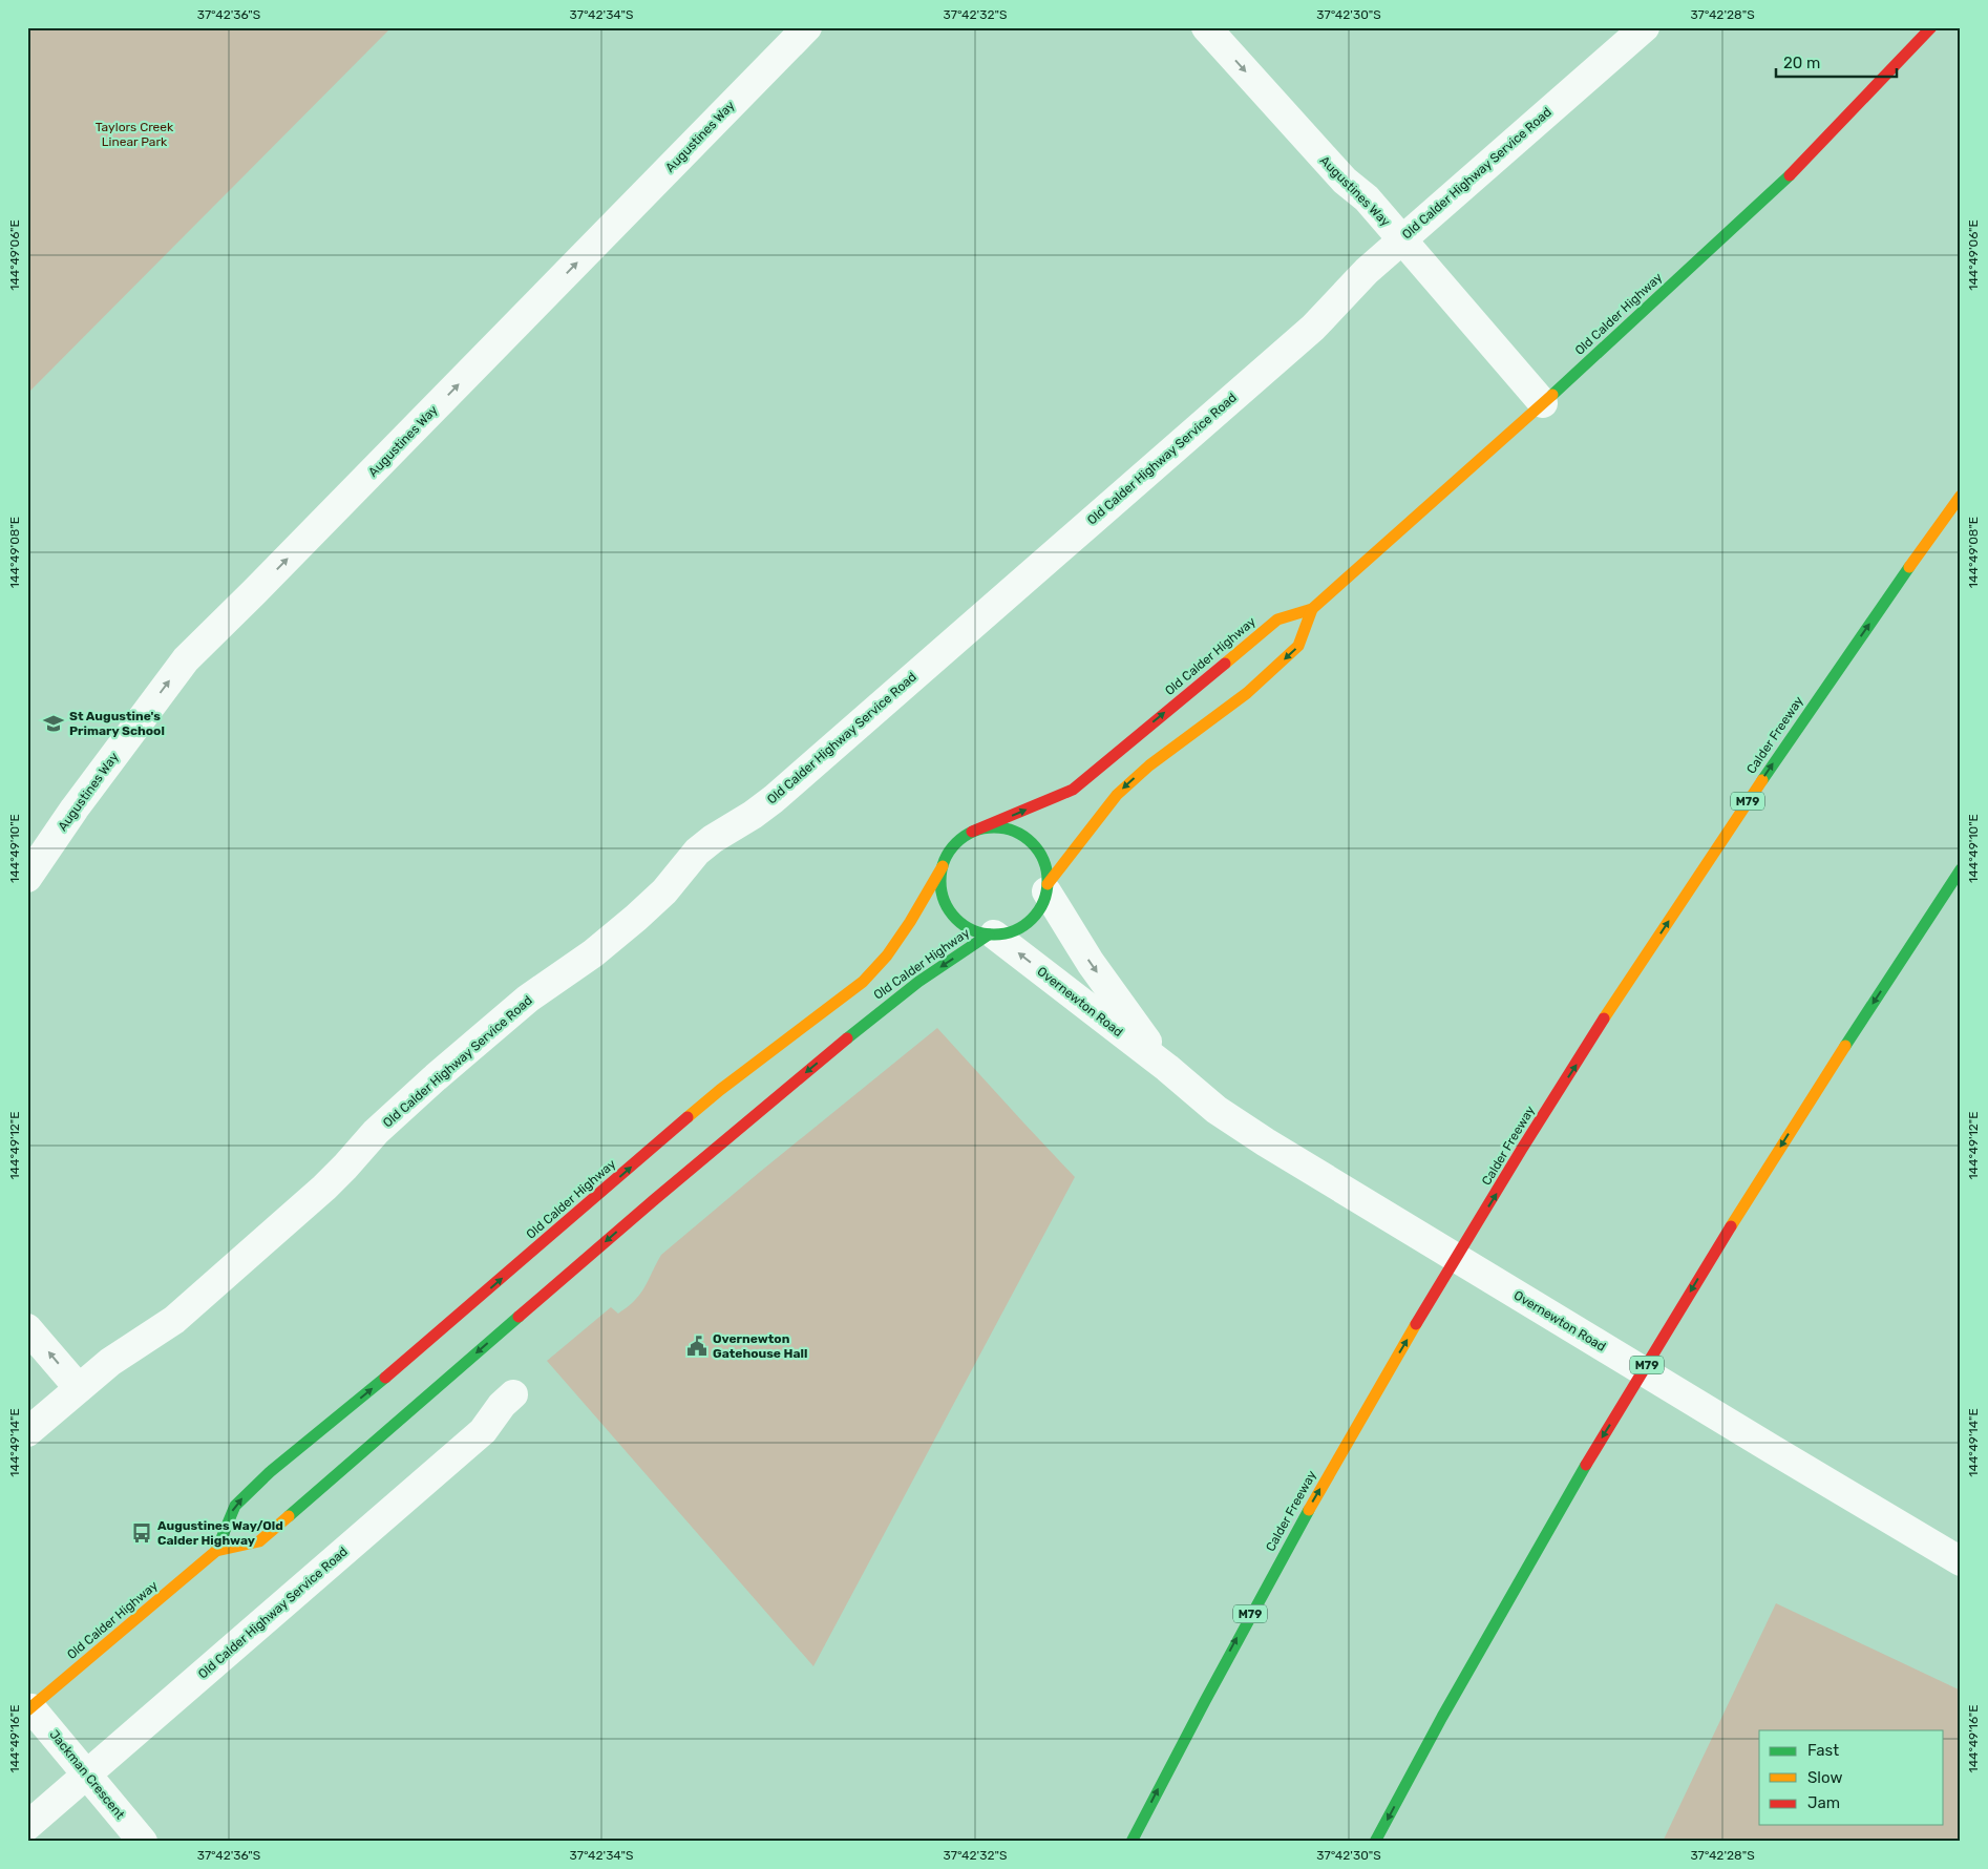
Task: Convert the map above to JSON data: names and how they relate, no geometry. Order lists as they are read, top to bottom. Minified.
{"streets":{"main road":["Old Calder Highway","Calder Freeway","M79"],"street":["Augustines Way","Old Calder Highway Service Road","Overnewton Road","Jackman Crescent"]},"crossings":[["Augustines Way","Old Calder Highway Service Road"],["Augustines Way","Old Calder Highway"],["Old Calder Highway Service Road","Jackman Crescent"],["Old Calder Highway","Overnewton Road"],["Old Calder Highway","Jackman Crescent"]],"one_way":["Augustines Way","Calder Freeway"],"parks":["Taylors Creek Linear Park"],"places":{"school or university":["St Augustine's Primary School"],"public building":["Overnewton Gatehouse Hall"],"bus stop":["Augustines Way/Old Calder Highway"]},"legend":["Fast","Slow","Jam"],"scale_bar":"20 m","coordinates":["37°42'36\"S","37°42'34\"S","37°42'32\"S","37°42'30\"S","37°42'28\"S","144°49'06\"E","144°49'08\"E","144°49'10\"E","144°49'12\"E","144°49'14\"E","144°49'16\"E"]}
